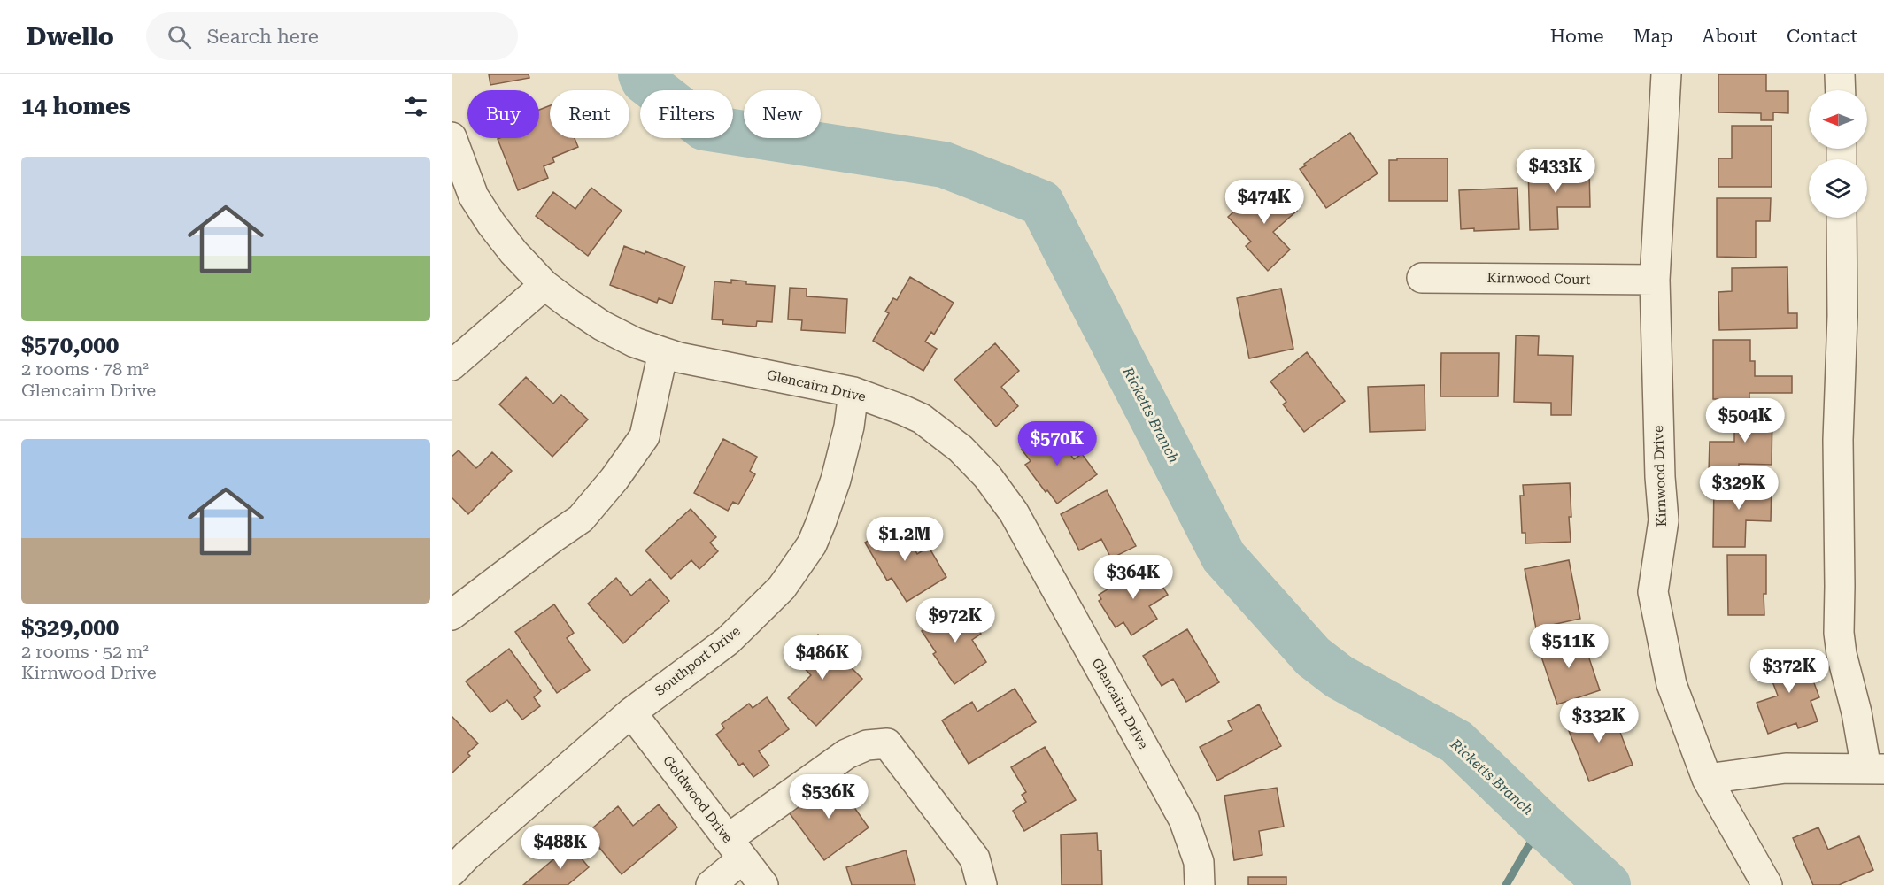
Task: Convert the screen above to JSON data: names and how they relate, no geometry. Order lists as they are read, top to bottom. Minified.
{"streets":{"street":["Kirnwood Court","Glencairn Drive","Kirnwood Drive","Southport Drive","Goldwood Drive"]},"crossings":[["Kirnwood Court","Kirnwood Drive"],["Glencairn Drive","Southport Drive"],["Southport Drive","Goldwood Drive"]],"water":["Ricketts Branch"],"north":"left","page":{"header":"Dwello","search":"Search here","nav":["Home","Map","About","Contact"],"heading":"14 homes","chip":["Buy","Rent","Filters","New"],"list":[{"name":"$570,000","note":"2 rooms · 78 m² · Glencairn Drive"},{"name":"$329,000","note":"2 rooms · 52 m² · Kirnwood Drive"}],"price":["$433K","$474K","$504K","$570K","$329K","$1.2M","$364K","$972K","$511K","$486K","$372K","$332K","$536K","$488K"]}}
